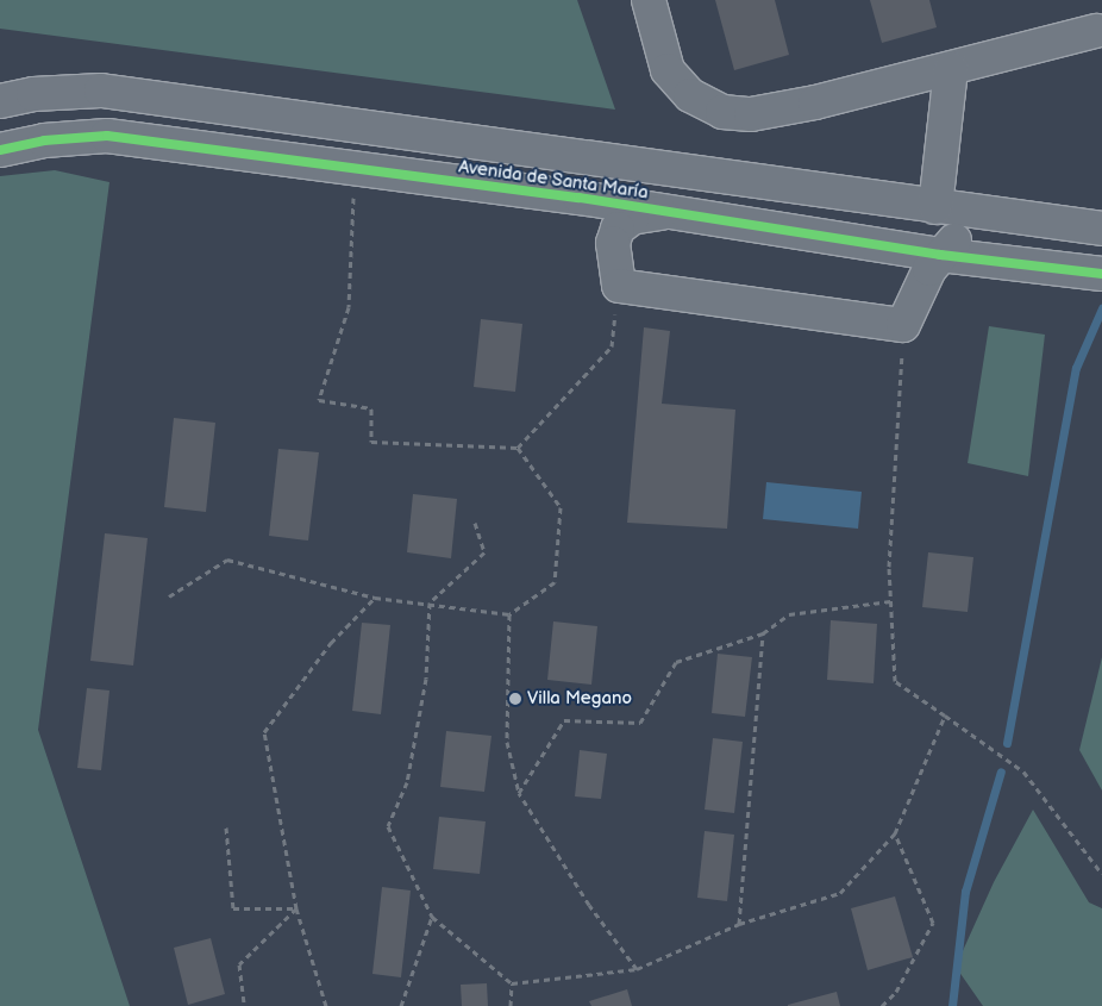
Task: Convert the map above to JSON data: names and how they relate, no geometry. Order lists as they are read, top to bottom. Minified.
{"streets":{"street":["Avenida de Santa María"]},"places":["Villa Megano"]}
